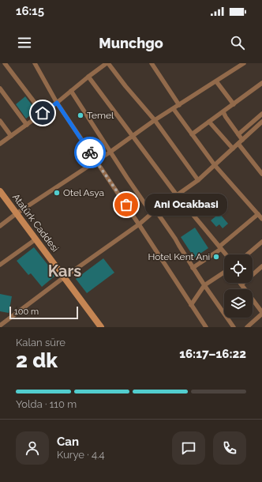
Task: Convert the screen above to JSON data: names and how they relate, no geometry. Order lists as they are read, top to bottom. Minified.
{"streets":{"street":["Atatürk Caddesi"]},"districts":["Kars"],"places":["Temel","Otel Asya","Ani Ocakbasi","Hotel Kent Ani"],"scale_bar":"100 m","page":{"status":"16:15","header":"Munchgo","bubble":"Ani Ocakbasi","scale":"100 m","heading":["2 dk","Kalan süre","16:17–16:22"],"panel":["Can","Kurye · 4.4"],"bar":"Yolda · 110 m"}}
